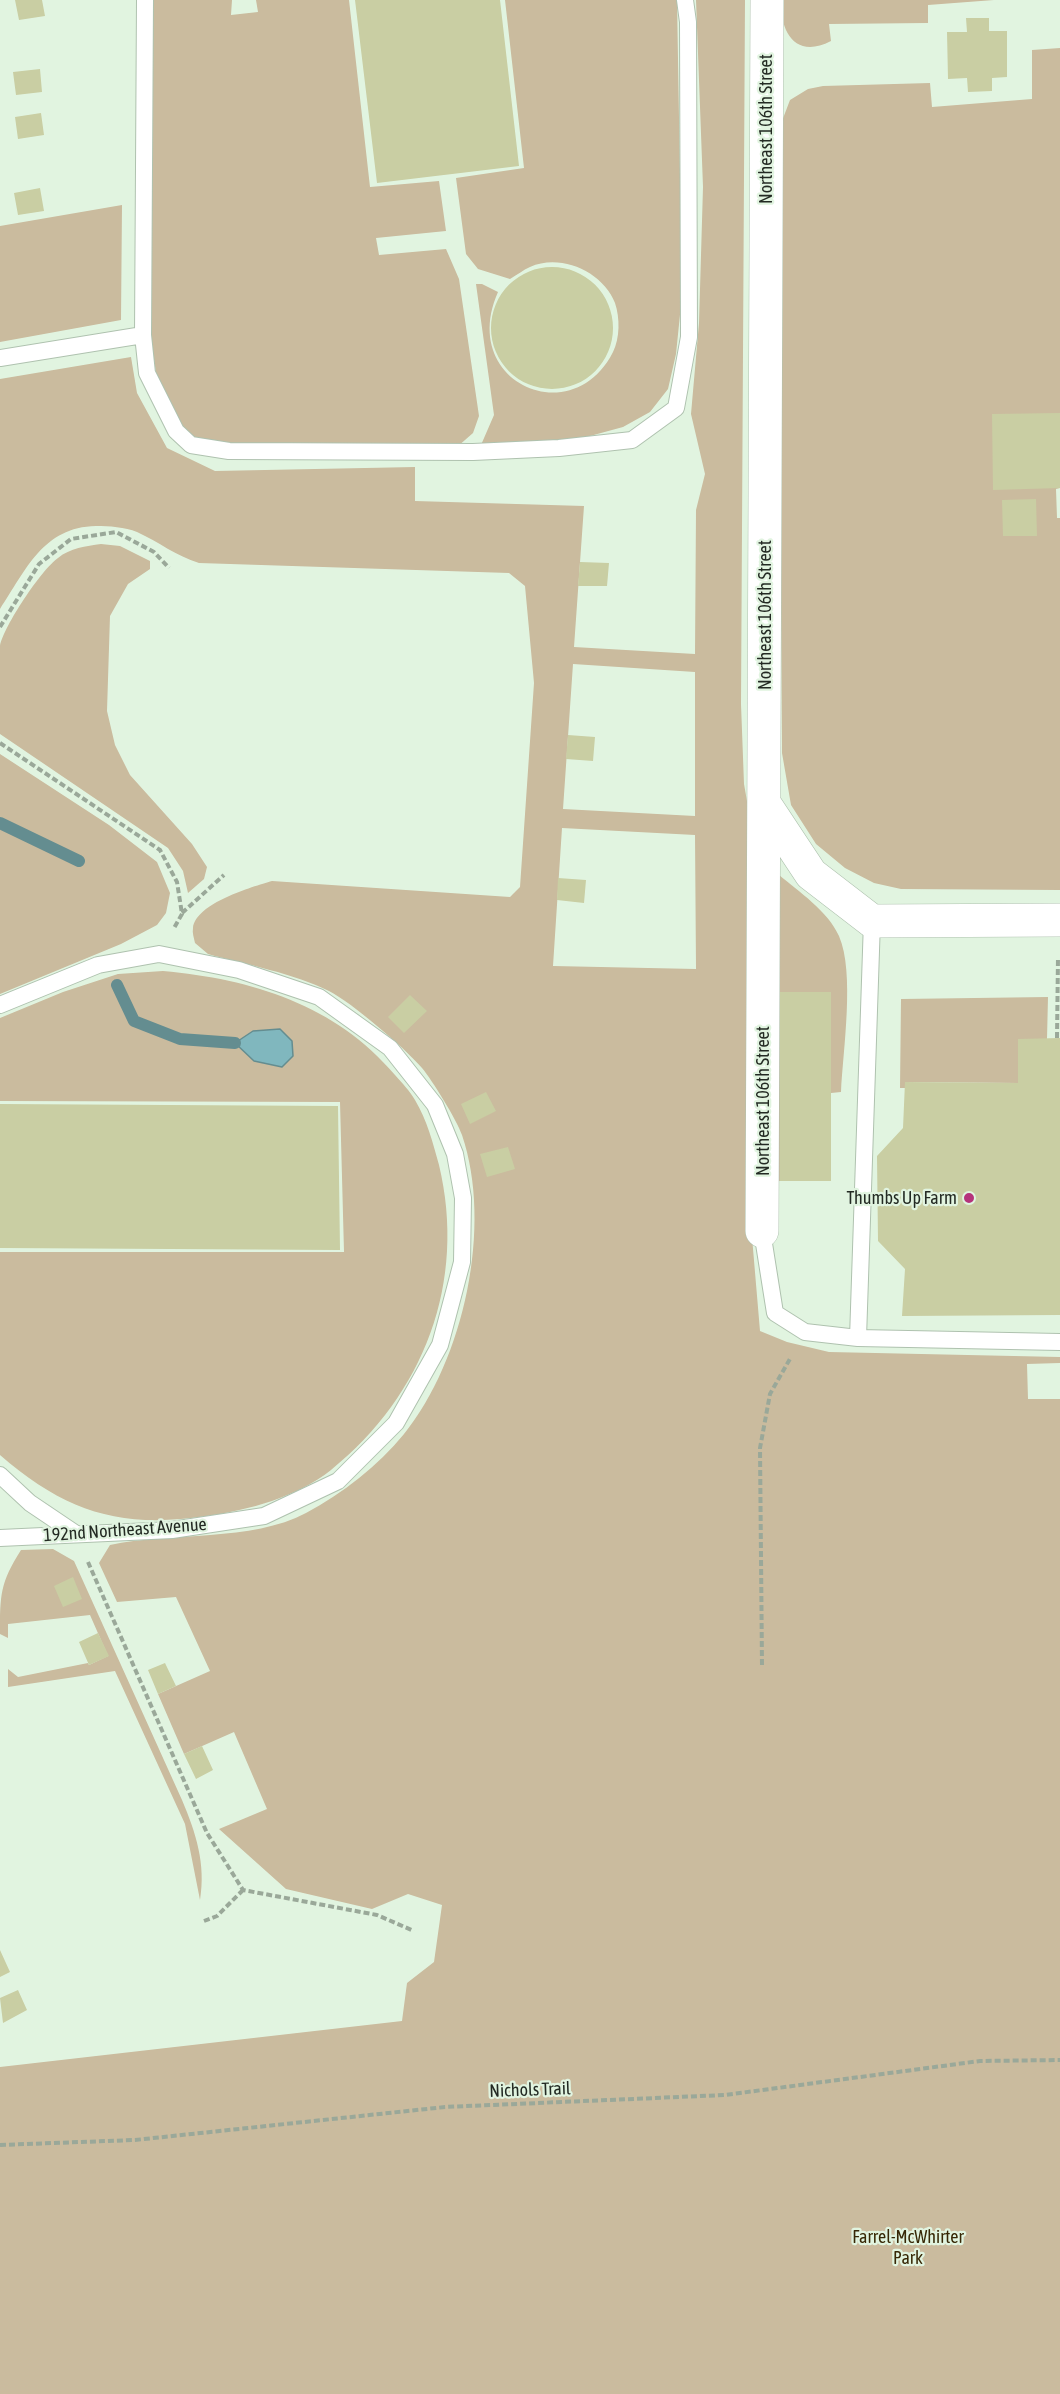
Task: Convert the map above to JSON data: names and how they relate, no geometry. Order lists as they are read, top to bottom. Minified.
{"streets":{"street":["Northeast 106th Street"],"lane":["192nd Northeast Avenue"],"path":["Nichols Trail"]},"parks":["Farrel-McWhirter Park"],"places":["Thumbs Up Farm"]}
